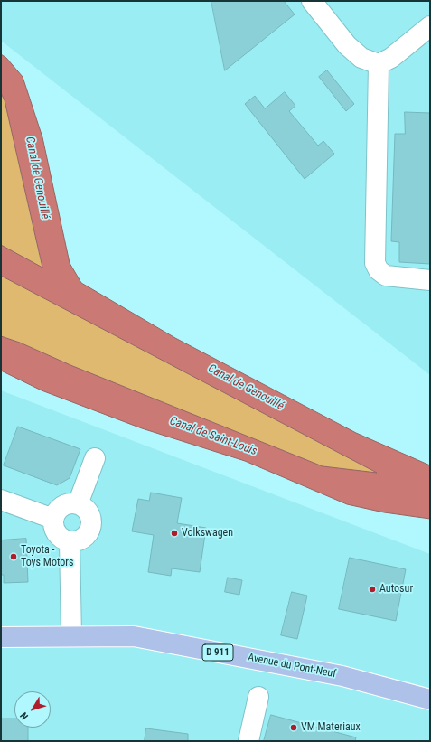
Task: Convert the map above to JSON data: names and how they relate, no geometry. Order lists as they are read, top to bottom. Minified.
{"streets":{"main road":["D 911","Avenue du Pont-Neuf"]},"water":["Canal de Genouillé","Canal de Saint-Louis"],"places":["Volkswagen","Toyota - Toys Motors","Autosur","VM Materiaux"],"north":"bottom left"}
